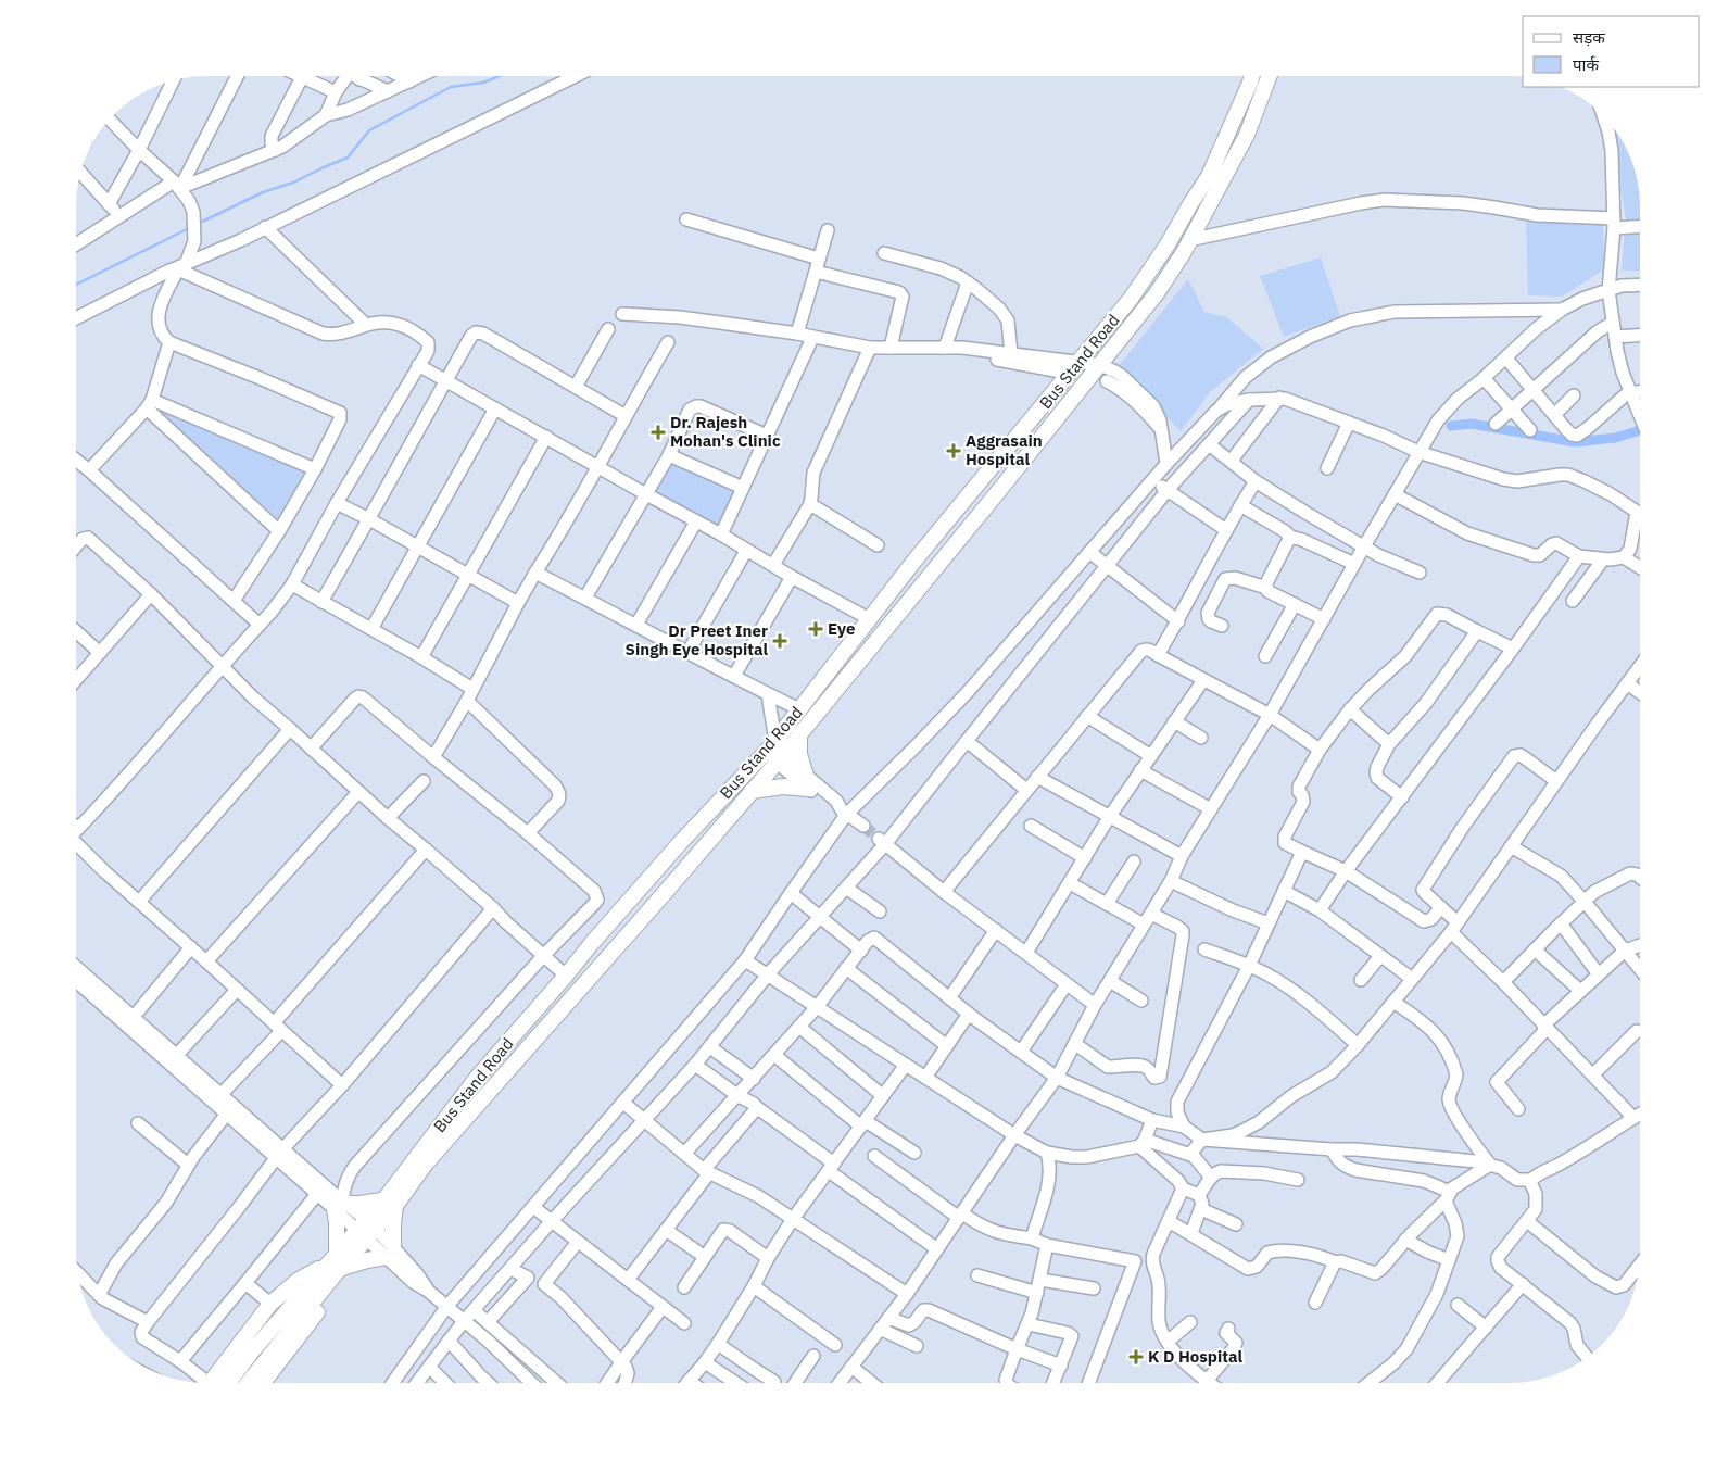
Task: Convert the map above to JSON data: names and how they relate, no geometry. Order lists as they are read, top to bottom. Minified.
{"streets":{"main road":["Bus Stand Road"]},"places":{"health":["Dr. Rajesh Mohan's Clinic","Aggrasain Hospital","Eye","Dr Preet Iner Singh Eye Hospital","K D Hospital"]},"legend":["सड़क","पार्क"]}
